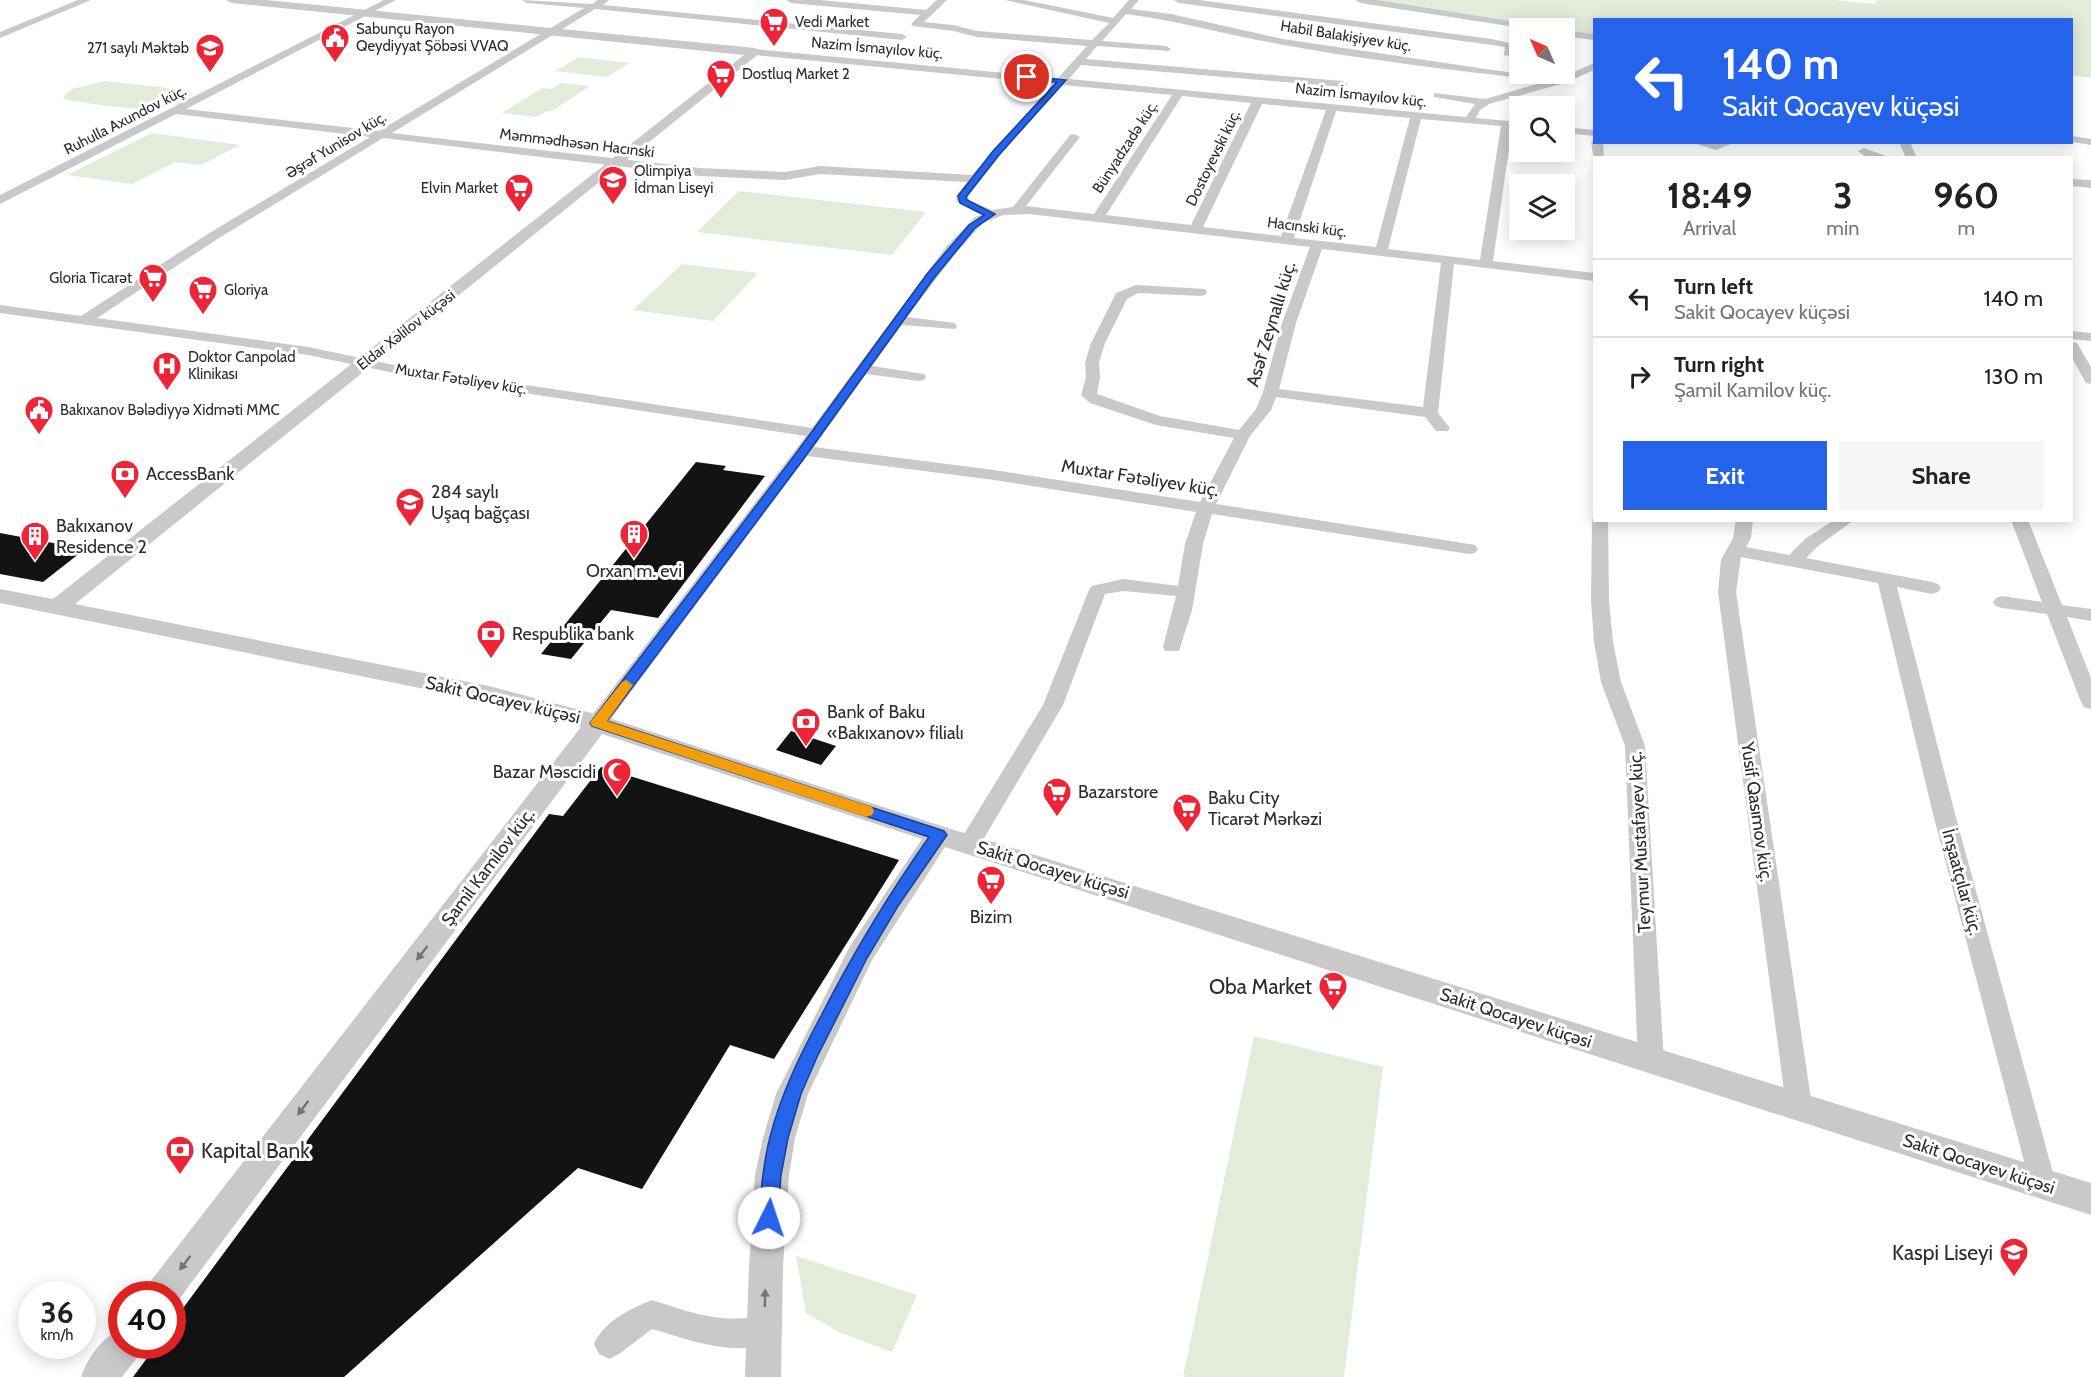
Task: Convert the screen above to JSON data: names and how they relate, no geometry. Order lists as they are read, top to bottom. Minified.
{"streets":{"street":["Habil Balakişiyev küç.","Nazim İsmayılov küç.","Ruhulla Axundov küç.","Məmmədhəsən Hacınski","Əşrəf Yunisov küç.","Bünyadzadə küç.","Dostoyevski küç.","Hacınski küç.","Asəf Zeynallı küç.","Eldar Xəlilov küçəsi","Muxtar Fətəliyev küç.","Sakit Qocayev küçəsi","Yusif Qasımov küç.","Teymur Mustafayev küç.","Şamil Kamilov küç.","İnşaatçılar küç."]},"crossings":[["Nazim İsmayılov küç.","Ruhulla Axundov küç."],["Nazim İsmayılov küç.","Əşrəf Yunisov küç."],["Nazim İsmayılov küç.","Bünyadzadə küç."],["Nazim İsmayılov küç.","Dostoyevski küç."],["Nazim İsmayılov küç.","Eldar Xəlilov küçəsi"],["Ruhulla Axundov küç.","Məmmədhəsən Hacınski"],["Məmmədhəsən Hacınski","Əşrəf Yunisov küç."],["Məmmədhəsən Hacınski","Eldar Xəlilov küçəsi"],["Əşrəf Yunisov küç.","Muxtar Fətəliyev küç."],["Bünyadzadə küç.","Hacınski küç."],["Dostoyevski küç.","Hacınski küç."],["Hacınski küç.","Asəf Zeynallı küç."],["Asəf Zeynallı küç.","Muxtar Fətəliyev küç."],["Eldar Xəlilov küçəsi","Muxtar Fətəliyev küç."],["Eldar Xəlilov küçəsi","Sakit Qocayev küçəsi"],["Muxtar Fətəliyev küç.","Şamil Kamilov küç."],["Sakit Qocayev küçəsi","Yusif Qasımov küç."],["Sakit Qocayev küçəsi","Teymur Mustafayev küç."],["Sakit Qocayev küçəsi","Şamil Kamilov küç."],["Sakit Qocayev küçəsi","İnşaatçılar küç."]],"one_way":["Şamil Kamilov küç."],"places":{"supermarket":["Vedi Market","Dostluq Market 2","Elvin Market","Gloria Ticarət","Gloriya","Bazarstore","Baku City Ticarət Mərkəzi","Bizim","Oba Market"],"public building":["Sabunçu Rayon Qeydiyyat Şöbəsi VVAQ","Bakıxanov Bələdiyyə Xidməti MMC"],"school or university":["271 saylı Məktəb","Olimpiya İdman Liseyi","284 saylı Uşaq bağçası","Kaspi Liseyi"],"hospital":["Doktor Canpolad Klinikası"],"bank":["AccessBank","Respublika bank","Bank of Baku «Bakıxanov» filialı","Kapital Bank"],"building":["Orxan m. evi","Bakıxanov Residence 2"],"mosque":["Bazar Məscidi"]},"north":"top left","page":{"turn":["140 m","Sakit Qocayev küçəsi"],"eta":["18:49","Arrival","3","min","960","m"],"list":[{"name":"Turn left","note":"Sakit Qocayev küçəsi","value":"140 m"},{"name":"Turn right","note":"Şamil Kamilov küç.","value":"130 m"}],"buttons":["Exit","Share"],"speed":"36 km/h","limit":"40"}}
